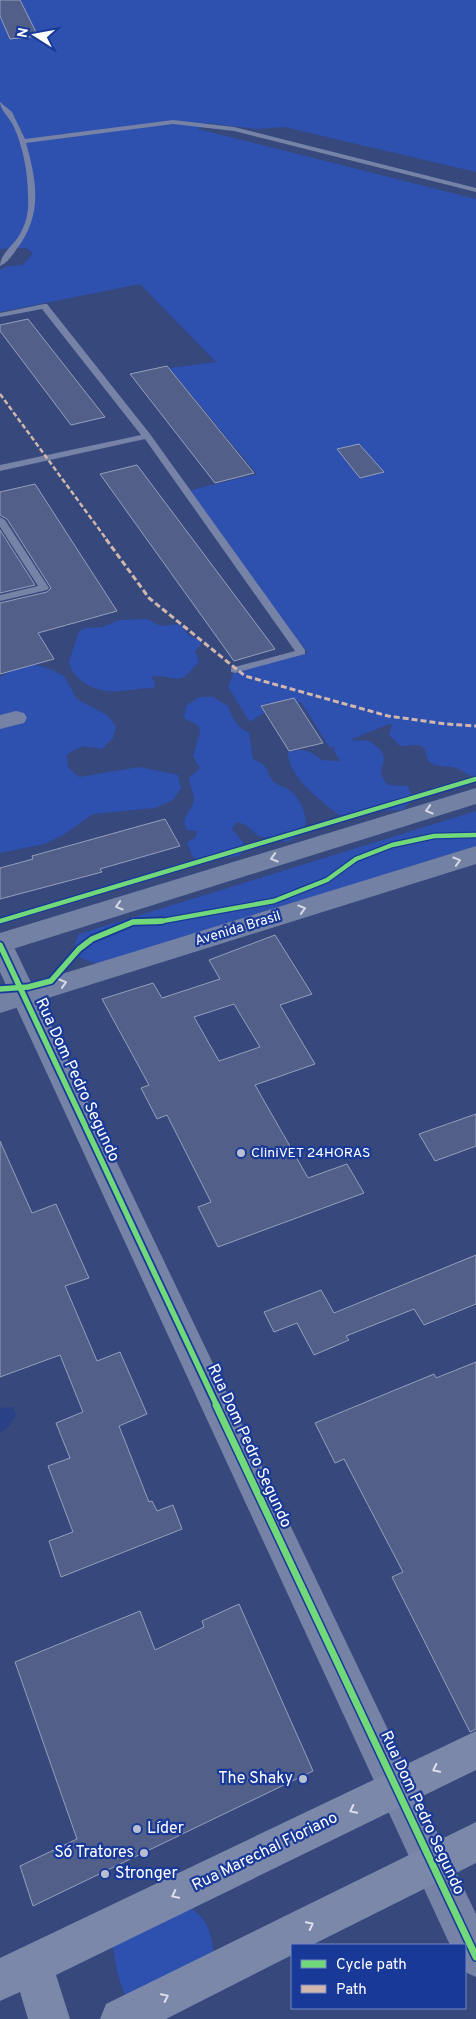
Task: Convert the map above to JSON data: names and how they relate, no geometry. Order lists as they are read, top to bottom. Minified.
{"streets":{"main road":["Avenida Brasil","Rua Marechal Floriano"],"street":["Rua Dom Pedro Segundo"]},"crossings":[["Avenida Brasil","Rua Dom Pedro Segundo"],["Rua Dom Pedro Segundo","Rua Marechal Floriano"]],"places":["CliniVET 24HORAS","The Shaky","Líder","Só Tratores","Stronger"],"legend":["Cycle path","Path"],"north":"left"}
